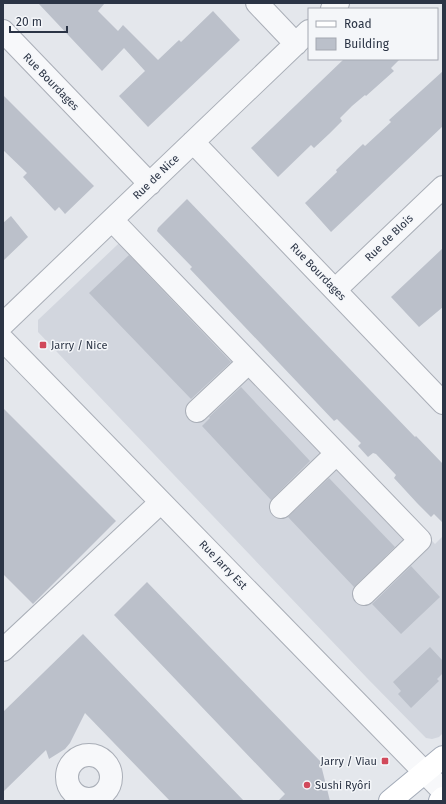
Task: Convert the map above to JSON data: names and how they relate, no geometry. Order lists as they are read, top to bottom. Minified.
{"streets":{"street":["Rue Bourdages","Rue de Nice","Rue de Blois","Rue Jarry Est"]},"crossings":[["Rue Bourdages","Rue de Nice"],["Rue Bourdages","Rue de Blois"]],"places":{"transit":["Jarry / Nice","Jarry / Viau"],"other":["Sushi Ryôri"]},"legend":["Road","Building"],"scale_bar":"20 m"}
